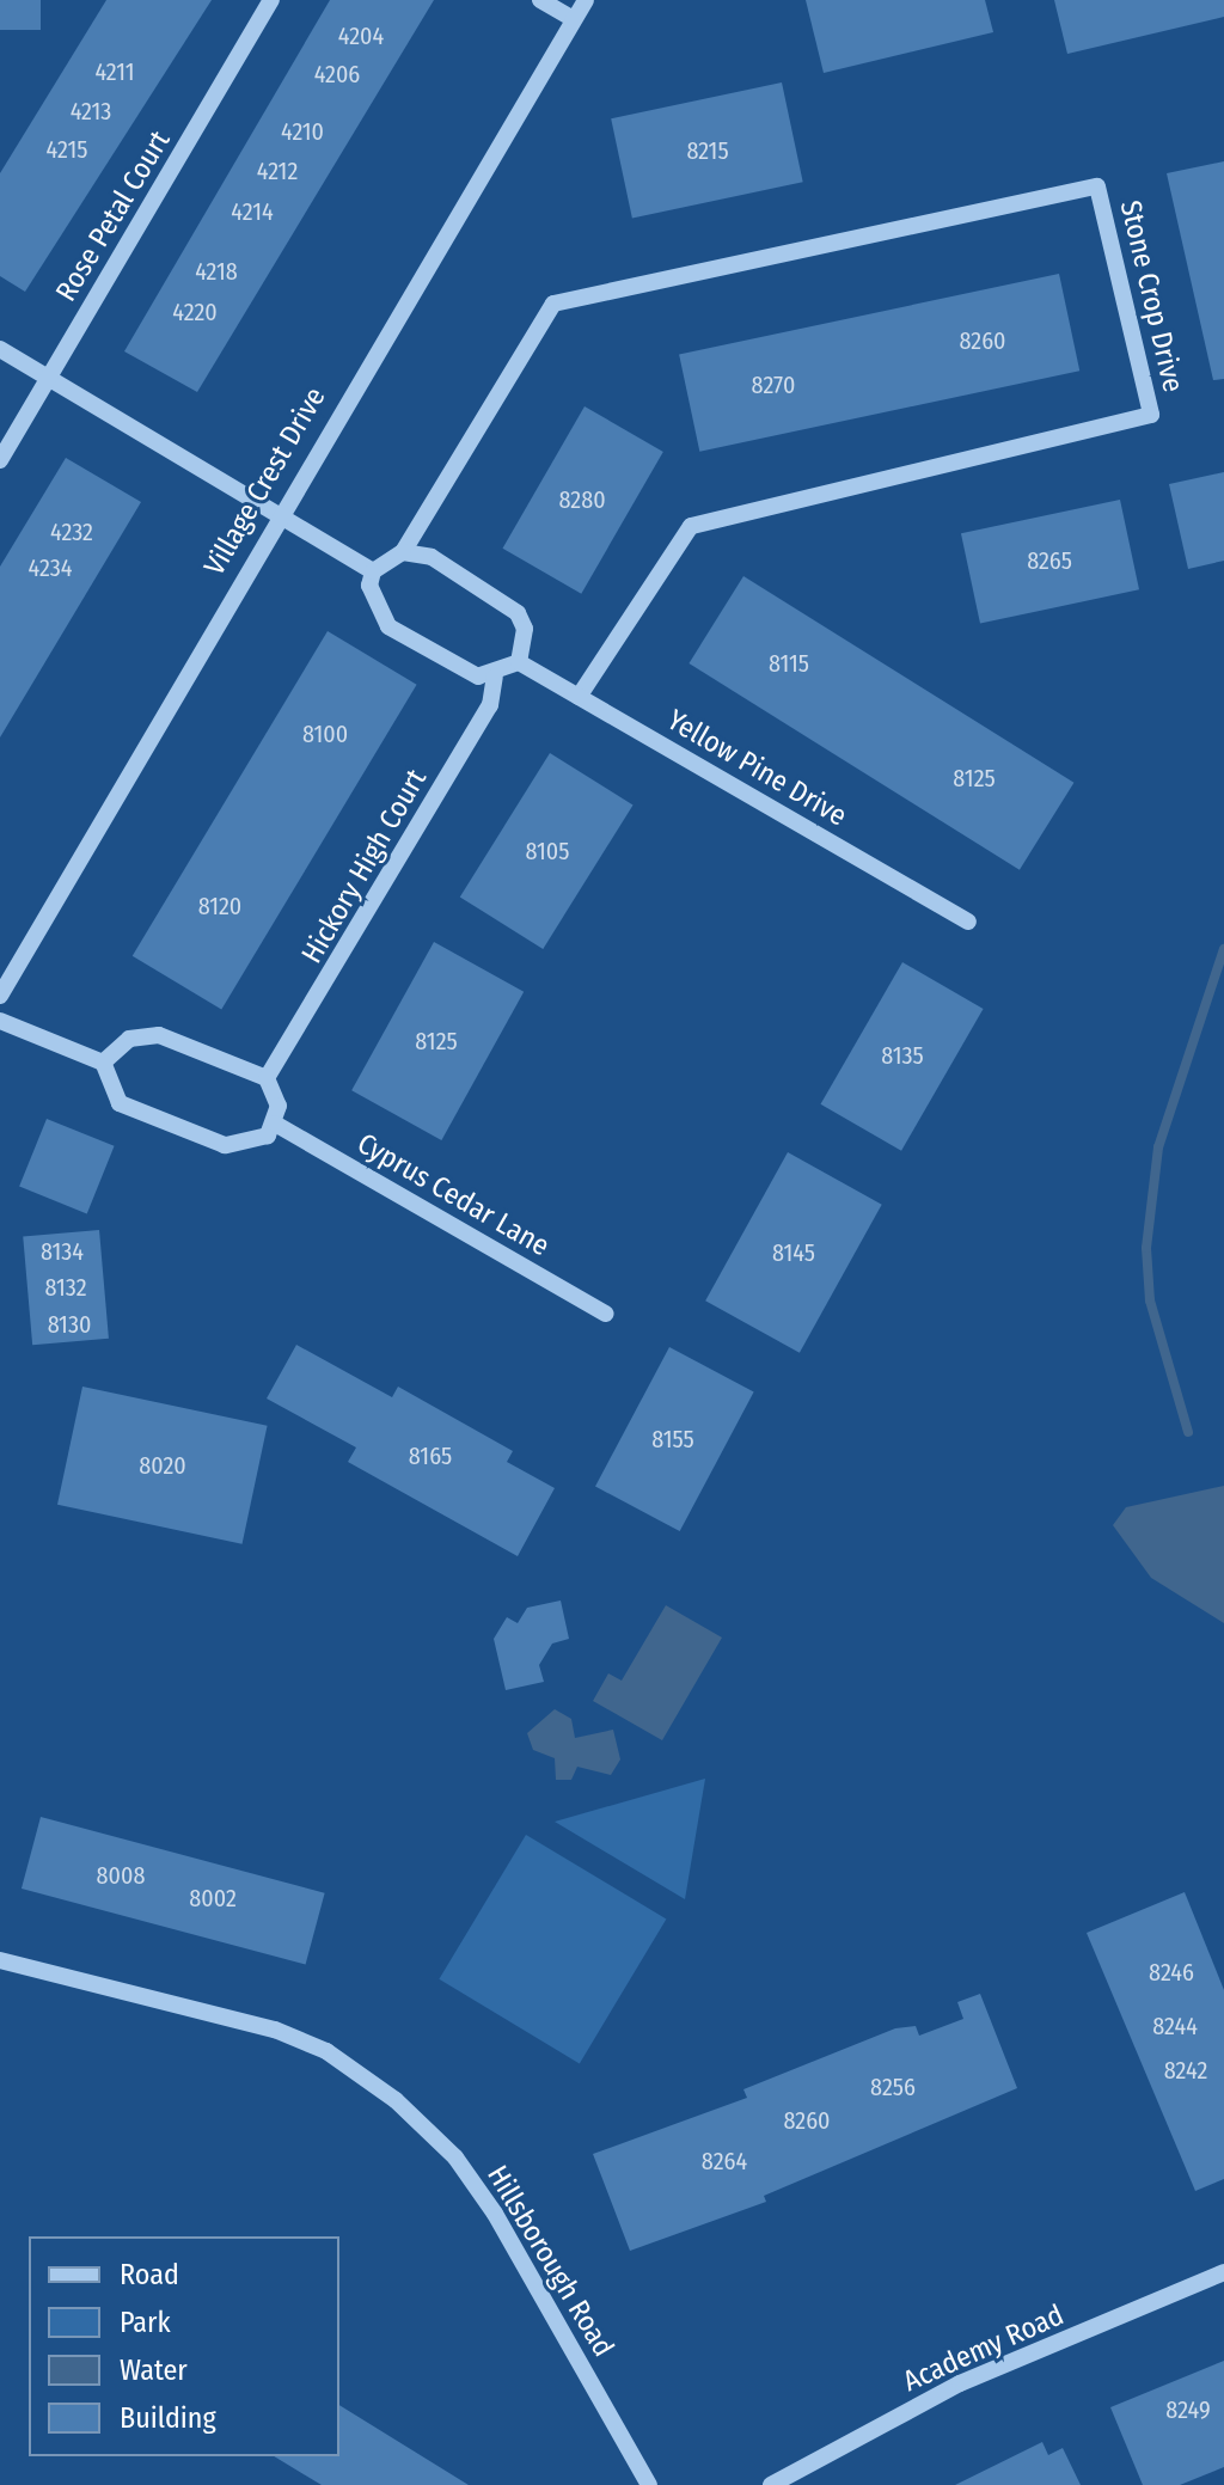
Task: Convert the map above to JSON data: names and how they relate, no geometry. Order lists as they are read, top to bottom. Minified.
{"streets":{"street":["Rose Petal Court","Stone Crop Drive","Village Crest Drive","Yellow Pine Drive","Hickory High Court","Cyprus Cedar Lane","Hillsborough Road","Academy Road"]},"crossings":[["Stone Crop Drive","Yellow Pine Drive"]],"house_numbers":["4204","4211","4206","4213","4210","4215","8215","4212","4214","4218","4220","8260","8270","8280","4232","8265","4234","8115","8100","8125","8105","8120","8125","8135","8134","8145","8132","8130","8155","8165","8020","8008","8002","8246","8244","8242","8256","8260","8264","8249"],"legend":["Road","Park","Water","Building"]}
